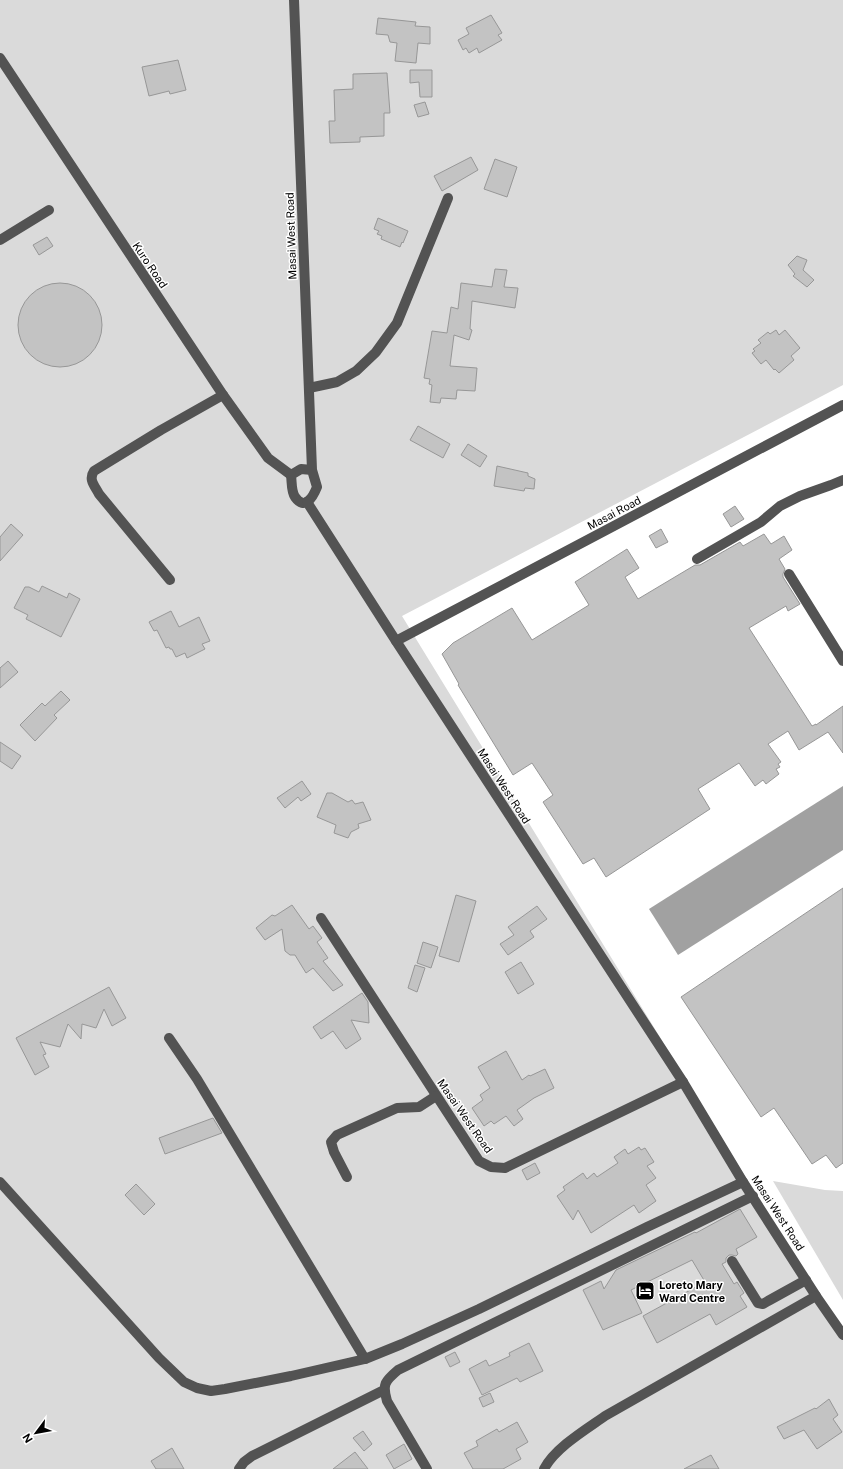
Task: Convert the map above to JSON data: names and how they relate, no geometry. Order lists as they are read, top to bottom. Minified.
{"streets":{"street":["Masai West Road","Kuro Road","Masai Road"]},"crossings":[["Masai West Road","Kuro Road"],["Masai West Road","Masai Road"]],"places":{"hotel":["Loreto Mary Ward Centre"]},"north":"bottom left"}
